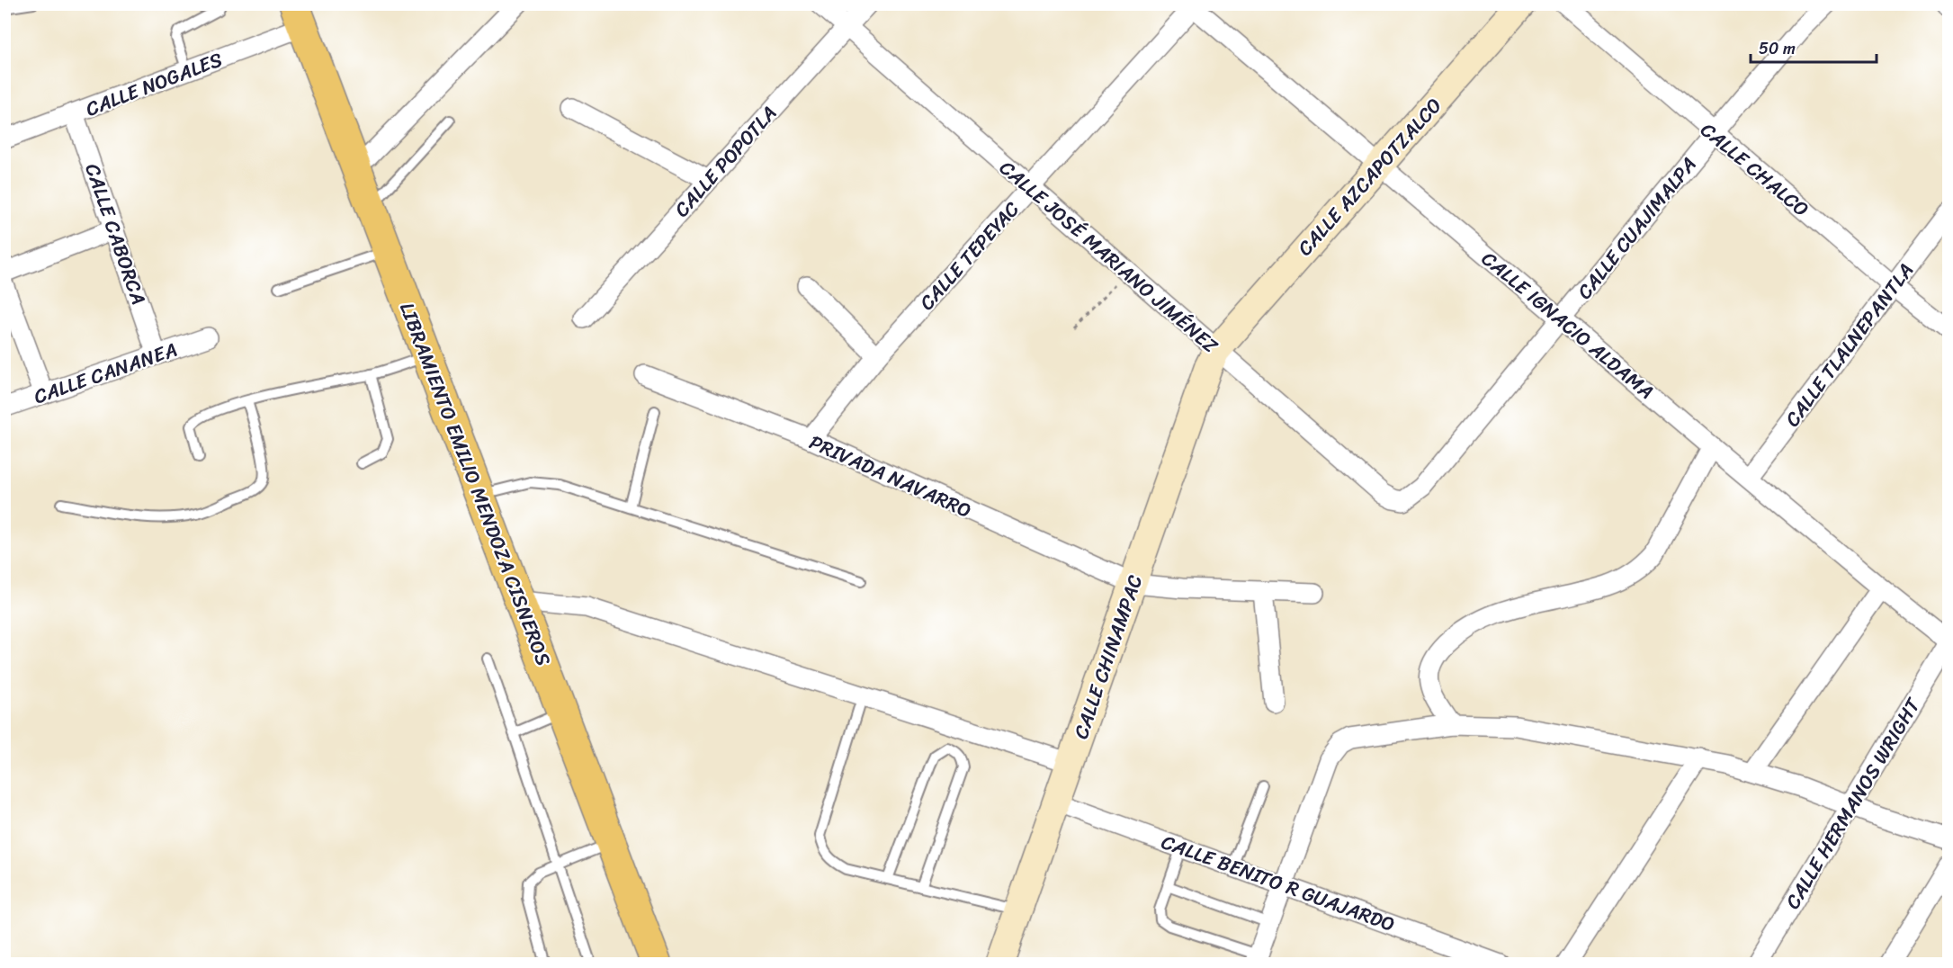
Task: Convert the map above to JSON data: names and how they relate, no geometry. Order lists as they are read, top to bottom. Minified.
{"streets":{"main road":["LIBRAMIENTO EMILIO MENDOZA CISNEROS"],"street":["CALLE NOGALES","CALLE POPOTLA","CALLE CHALCO","CALLE AZCAPOTZALCO","CALLE CUAJIMALPA","CALLE CABORCA","CALLE TEPEYAC","CALLE JOSÉ MARIANO JIMÉNEZ","CALLE IGNACIO ALDAMA","CALLE TLALNEPANTLA","CALLE CANANEA","PRIVADA NAVARRO","CALLE CHINAMPAC","CALLE HERMANOS WRIGHT","CALLE BENITO R GUAJARDO"]},"crossings":[["CALLE NOGALES","CALLE CABORCA"],["CALLE NOGALES","LIBRAMIENTO EMILIO MENDOZA CISNEROS"],["CALLE POPOTLA","CALLE JOSÉ MARIANO JIMÉNEZ"],["CALLE CHALCO","CALLE CUAJIMALPA"],["CALLE CHALCO","CALLE TLALNEPANTLA"],["CALLE AZCAPOTZALCO","CALLE JOSÉ MARIANO JIMÉNEZ"],["CALLE AZCAPOTZALCO","CALLE IGNACIO ALDAMA"],["CALLE AZCAPOTZALCO","CALLE CHINAMPAC"],["CALLE CUAJIMALPA","CALLE JOSÉ MARIANO JIMÉNEZ"],["CALLE CUAJIMALPA","CALLE IGNACIO ALDAMA"],["CALLE CABORCA","CALLE CANANEA"],["CALLE TEPEYAC","CALLE JOSÉ MARIANO JIMÉNEZ"],["CALLE TEPEYAC","CALLE IGNACIO ALDAMA"],["CALLE TEPEYAC","PRIVADA NAVARRO"],["CALLE JOSÉ MARIANO JIMÉNEZ","CALLE CHINAMPAC"],["CALLE IGNACIO ALDAMA","CALLE TLALNEPANTLA"],["CALLE IGNACIO ALDAMA","CALLE HERMANOS WRIGHT"],["PRIVADA NAVARRO","CALLE CHINAMPAC"],["CALLE CHINAMPAC","CALLE BENITO R GUAJARDO"]],"scale_bar":"50 m"}
